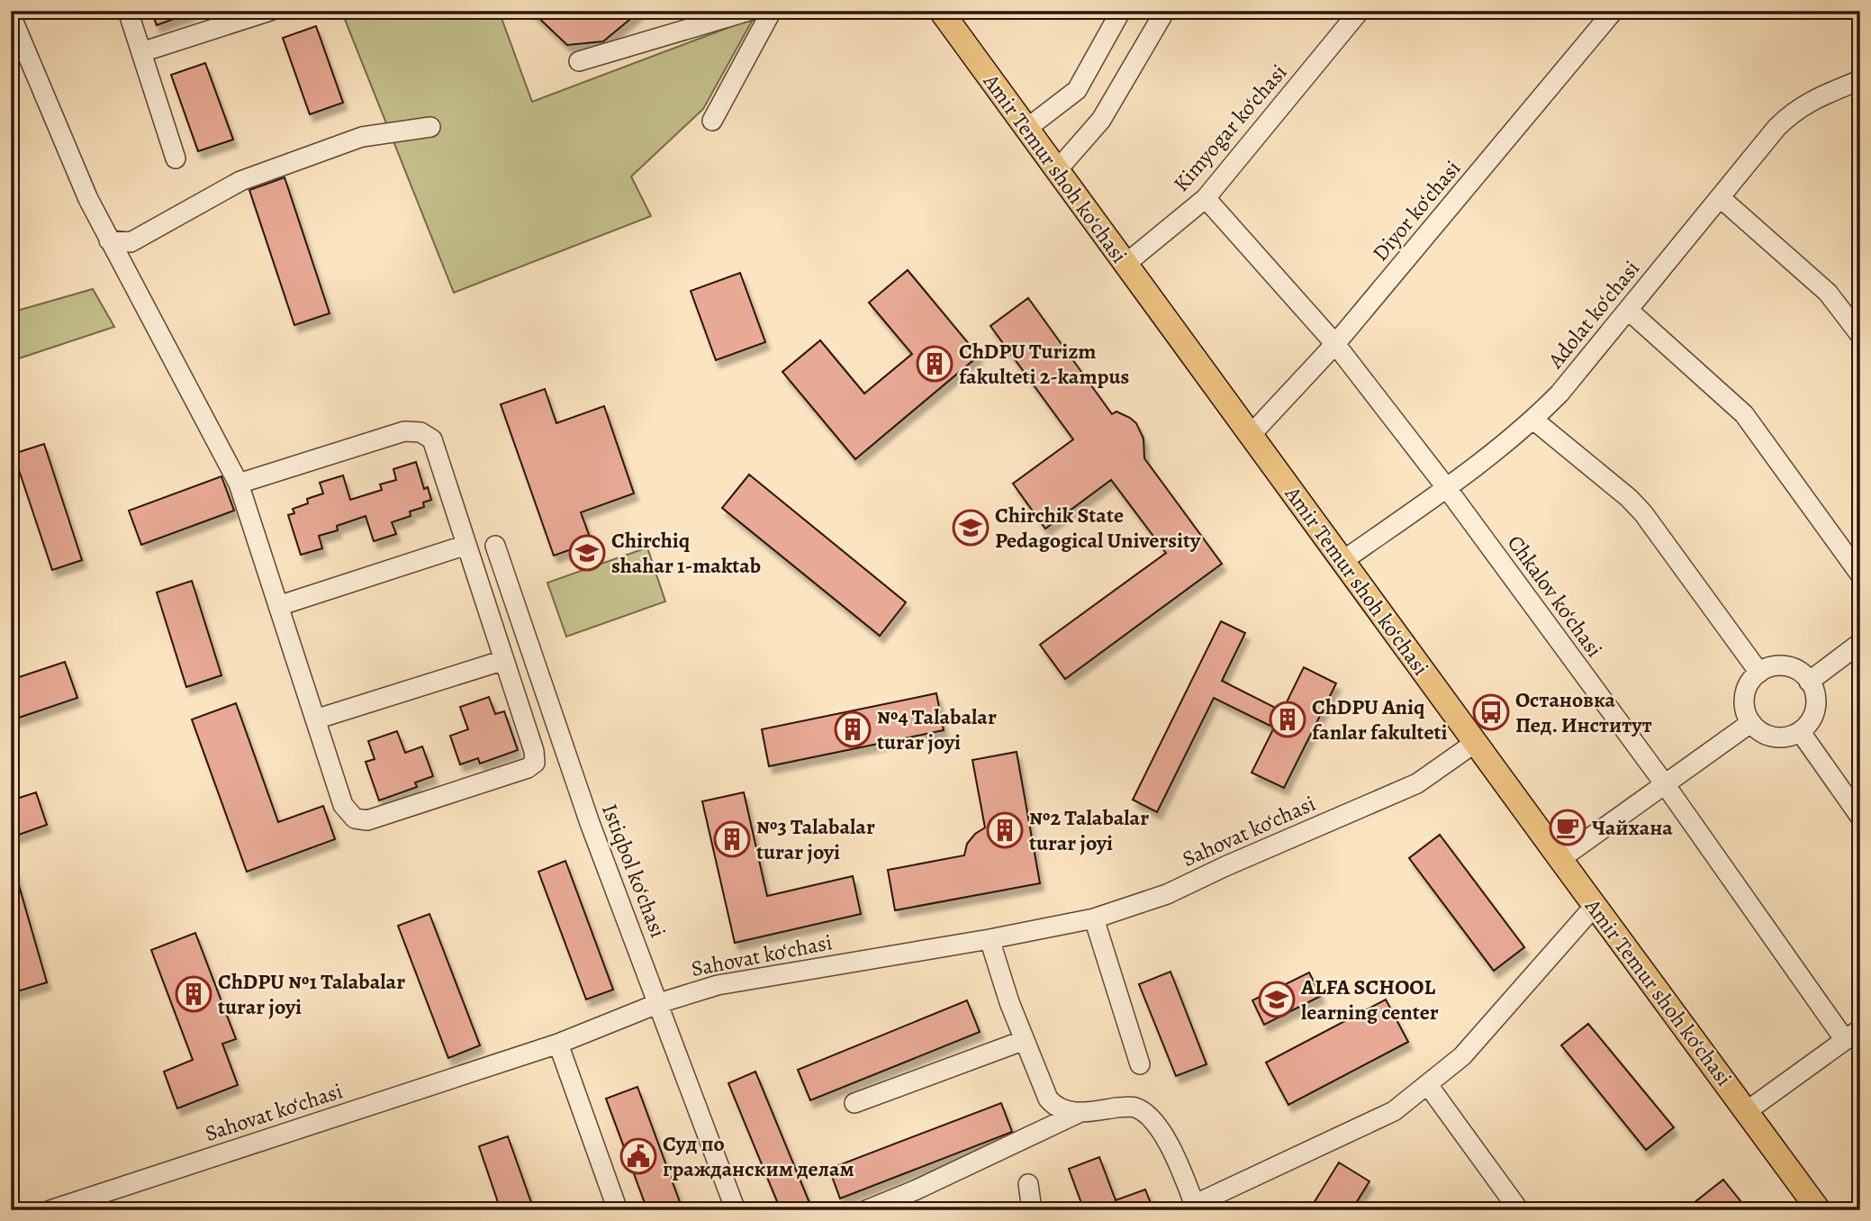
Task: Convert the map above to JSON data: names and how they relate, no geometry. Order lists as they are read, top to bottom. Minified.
{"streets":{"main road":["Amir Temur shoh ko‘chasi"],"street":["Kimyogar ko‘chasi","Diyor ko‘chasi","Adolat ko‘chasi","Chkalov ko‘chasi","Sahovat ko‘chasi","Istiqbol ko‘chasi"]},"crossings":[["Kimyogar ko‘chasi","Amir Temur shoh ko‘chasi"],["Kimyogar ko‘chasi","Chkalov ko‘chasi"],["Amir Temur shoh ko‘chasi","Diyor ko‘chasi"],["Amir Temur shoh ko‘chasi","Adolat ko‘chasi"],["Amir Temur shoh ko‘chasi","Sahovat ko‘chasi"],["Diyor ko‘chasi","Chkalov ko‘chasi"],["Adolat ko‘chasi","Chkalov ko‘chasi"],["Sahovat ko‘chasi","Istiqbol ko‘chasi"]],"places":{"building":["ChDPU Turizm fakulteti 2-kampus","ChDPU Aniq fanlar fakulteti","№4 Talabalar turar joyi","№2 Talabalar turar joyi","№3 Talabalar turar joyi","ChDPU №1 Talabalar turar joyi"],"school or university":["Chirchik State Pedagogical University","Chirchiq shahar 1-maktab","ALFA SCHOOL learning center"],"bus stop":["Остановка Пед. Институт"],"cafe":["Чайхана"],"public building":["Суд по гражданским делам"]}}
